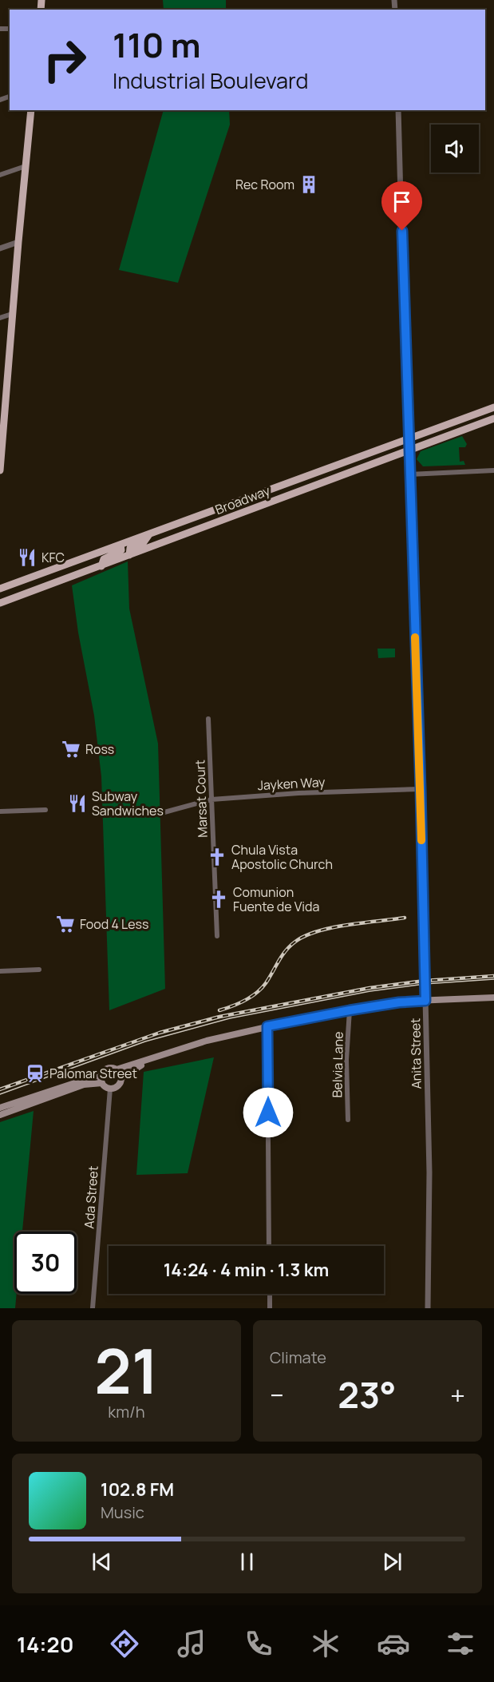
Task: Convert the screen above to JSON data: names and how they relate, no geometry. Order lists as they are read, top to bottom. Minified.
{"streets":{"main road":["Broadway"],"street":["Jayken Way","Marsat Court","Anita Street","Belvia Lane","Ada Street"]},"crossings":[["Broadway","Anita Street"],["Jayken Way","Marsat Court"],["Jayken Way","Anita Street"]],"places":{"building":["Rec Room"],"restaurant":["KFC","Subway Sandwiches"],"supermarket":["Ross","Food 4 Less"],"church":["Chula Vista Apostolic Church","Comunion Fuente de Vida"],"station":["Palomar Street"]},"page":{"turn":["110 m","Industrial Boulevard"],"limit":"30","trip":"14:24 · 4 min · 1.3 km","tile":[["21","km/h"],"Climate"],"heat":["−","23°","+"],"song":["102.8 FM","Music"],"tabs":"14:20"}}
